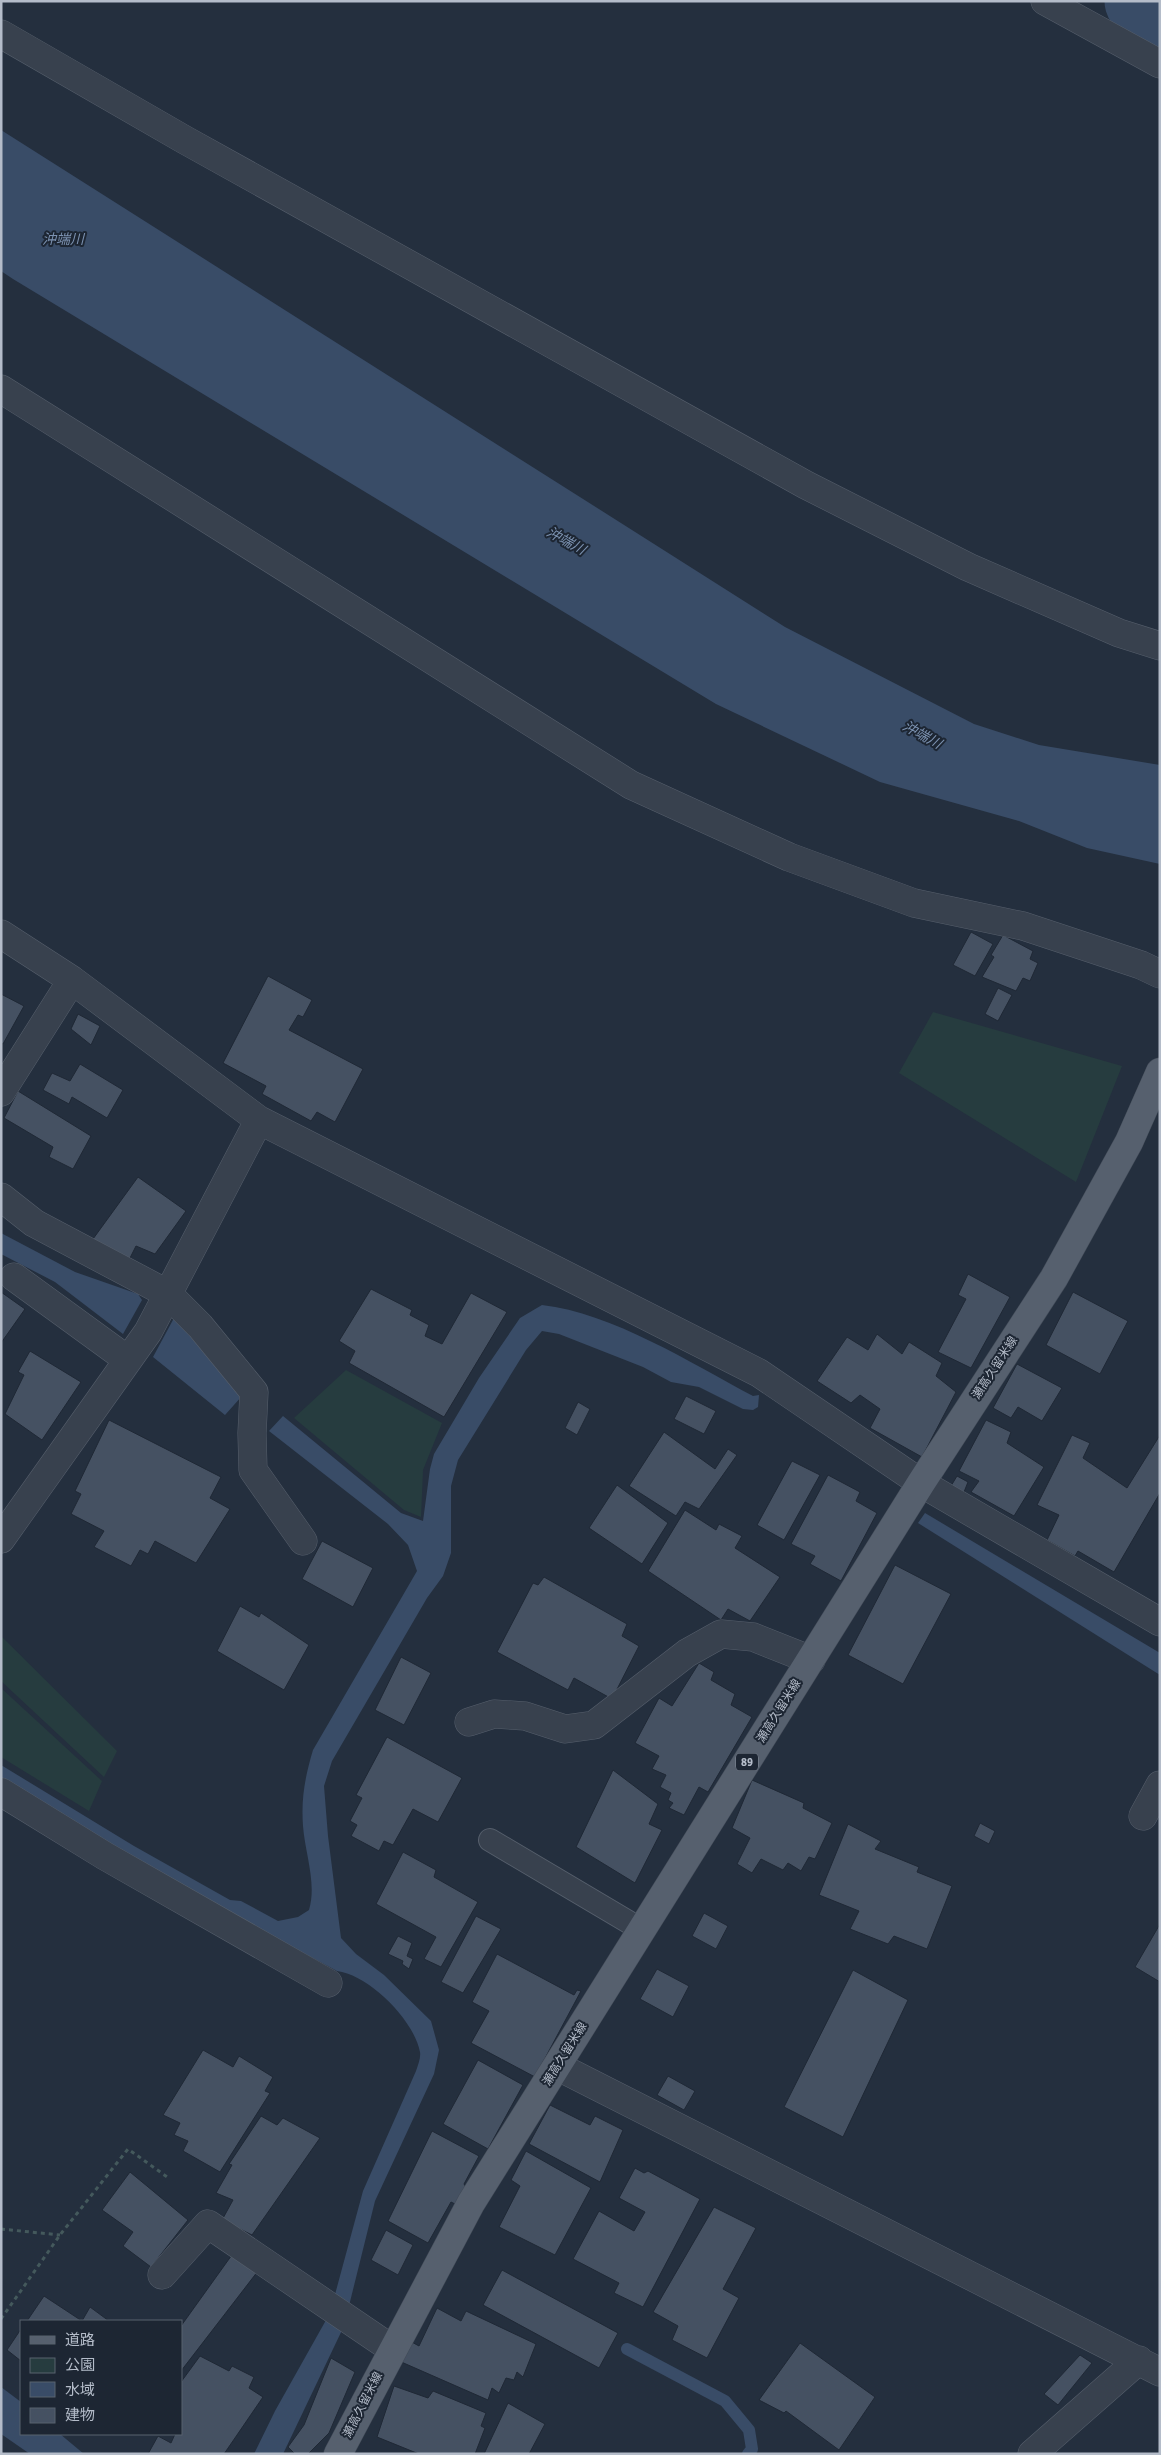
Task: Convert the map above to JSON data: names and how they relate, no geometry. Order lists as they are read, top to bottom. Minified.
{"streets":{"main road":["瀬高久留米線","89"]},"water":["沖端川"],"legend":["道路","公園","水域","建物"]}
